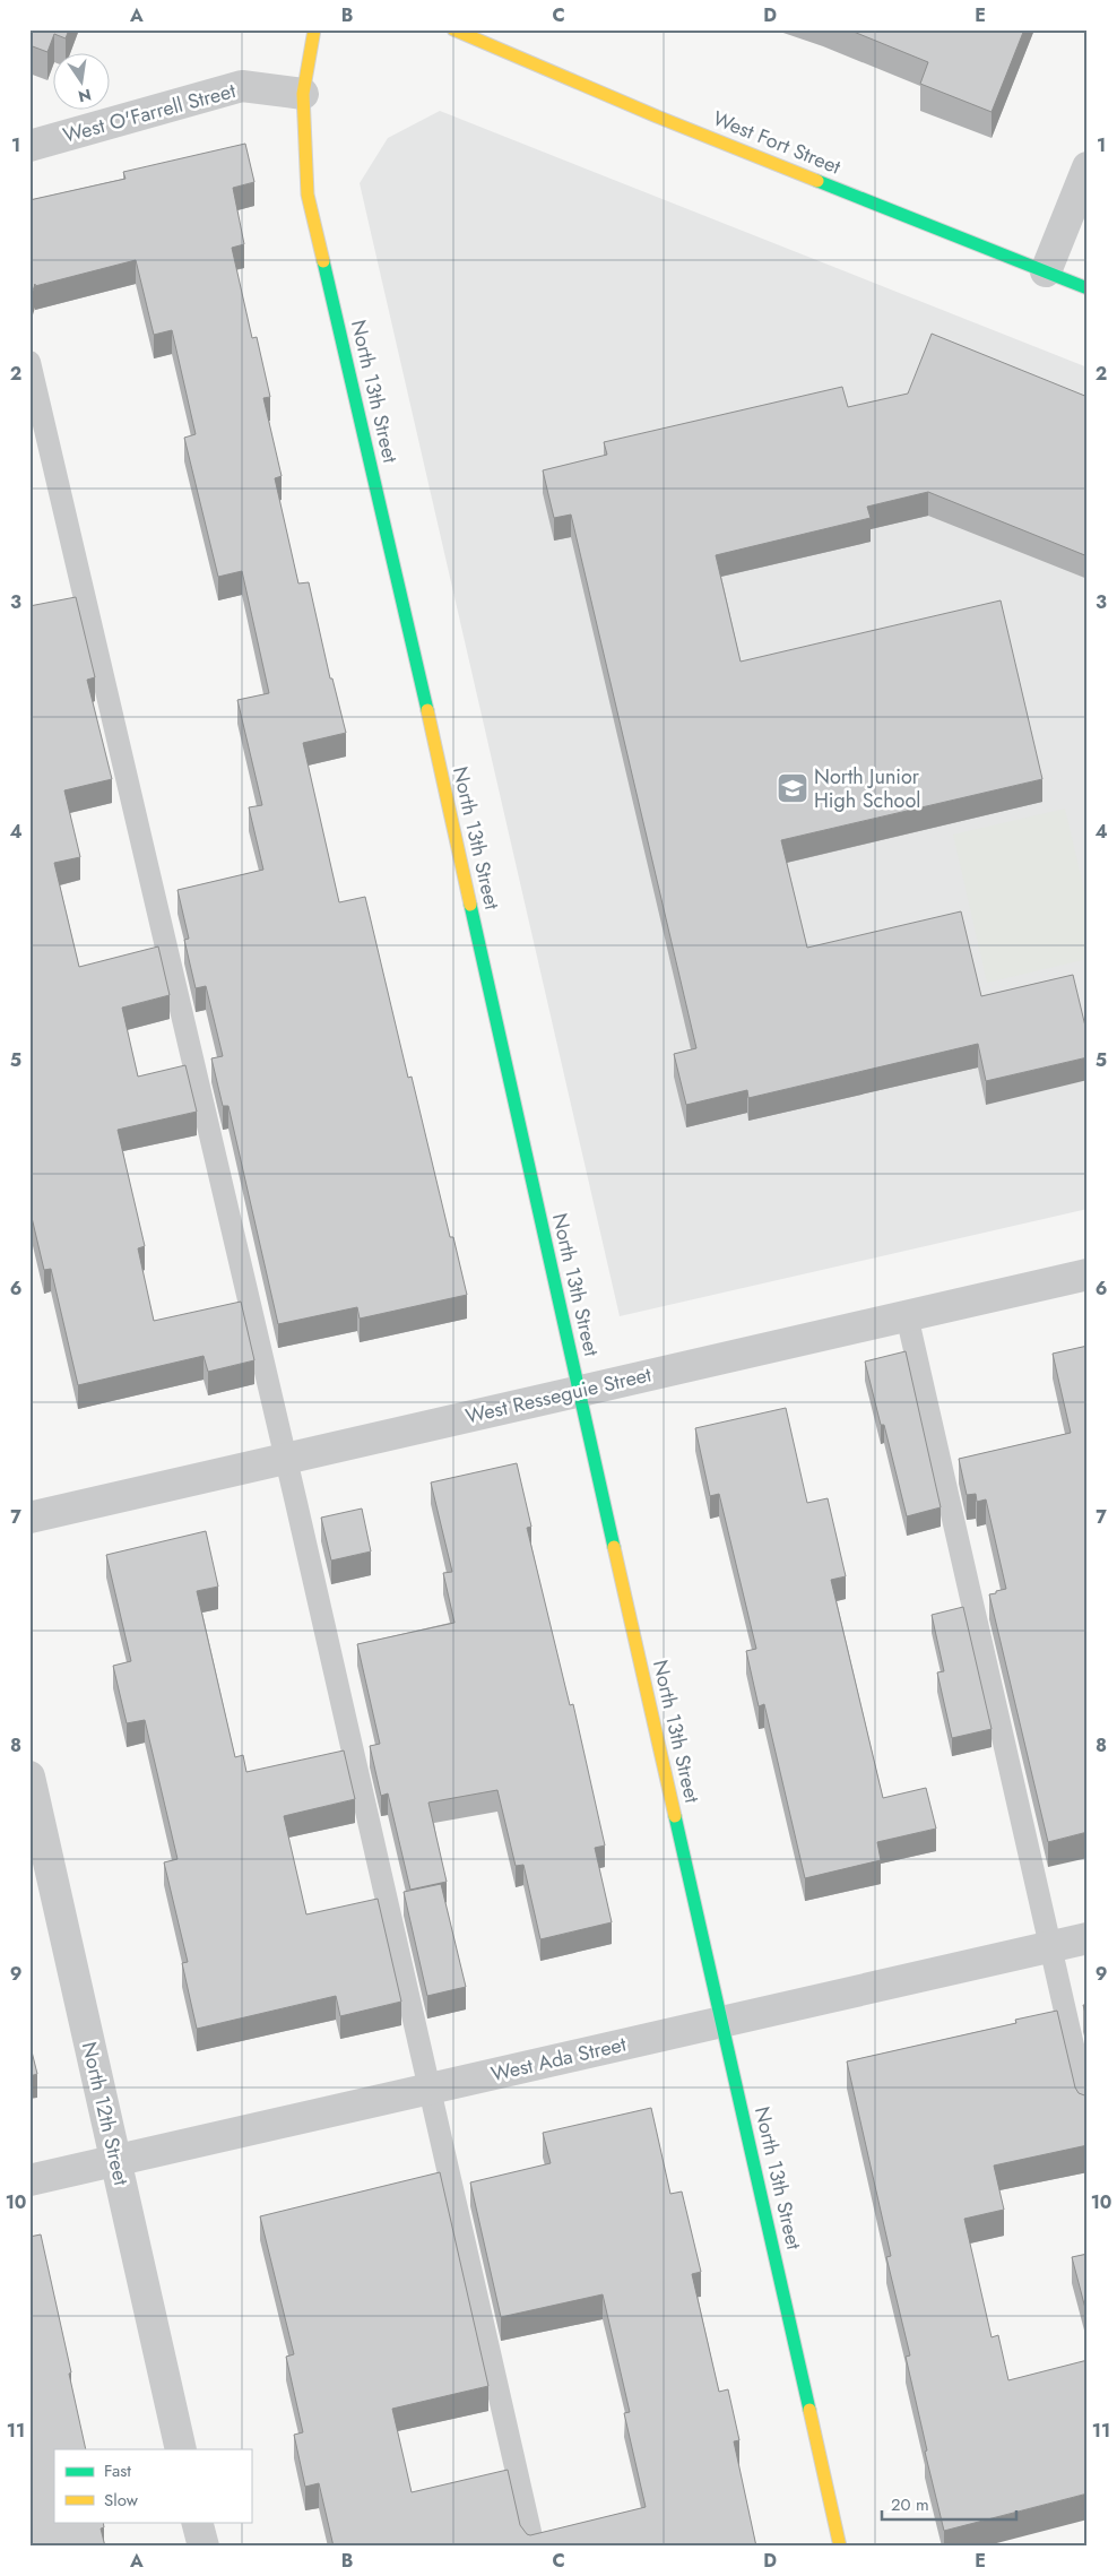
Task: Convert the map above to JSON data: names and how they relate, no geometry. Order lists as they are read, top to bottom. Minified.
{"streets":{"street":["West O'Farrell Street","West Fort Street","North 13th Street","West Resseguie Street","West Ada Street","North 12th Street"]},"crossings":[["West O'Farrell Street","North 13th Street"],["North 13th Street","West Resseguie Street"],["North 13th Street","West Ada Street"],["West Ada Street","North 12th Street"]],"places":{"school or university":["North Junior High School"]},"legend":["Fast","Slow"],"scale_bar":"20 m","north":"bottom","grid":{"columns":["A","B","C","D","E"],"rows":["1","2","3","4","5","6","7","8","9","10","11"]}}
